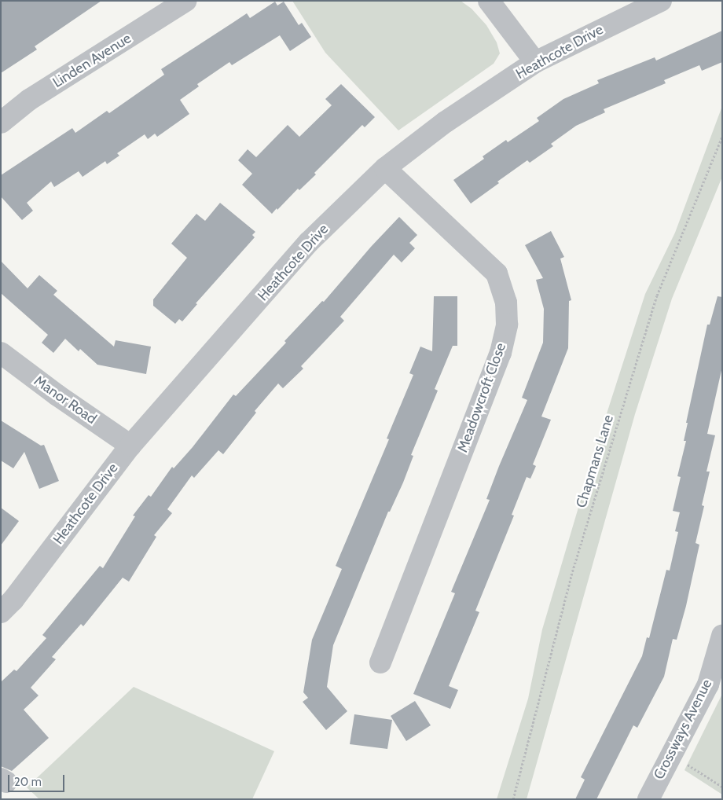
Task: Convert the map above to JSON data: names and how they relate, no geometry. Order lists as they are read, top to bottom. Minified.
{"streets":{"street":["Heathcote Drive","Linden Avenue","Meadowcroft Close","Manor Road","Crossways Avenue"],"path":["Chapmans Lane"]},"crossings":[["Heathcote Drive","Meadowcroft Close"],["Heathcote Drive","Manor Road"]],"scale_bar":"20 m"}
